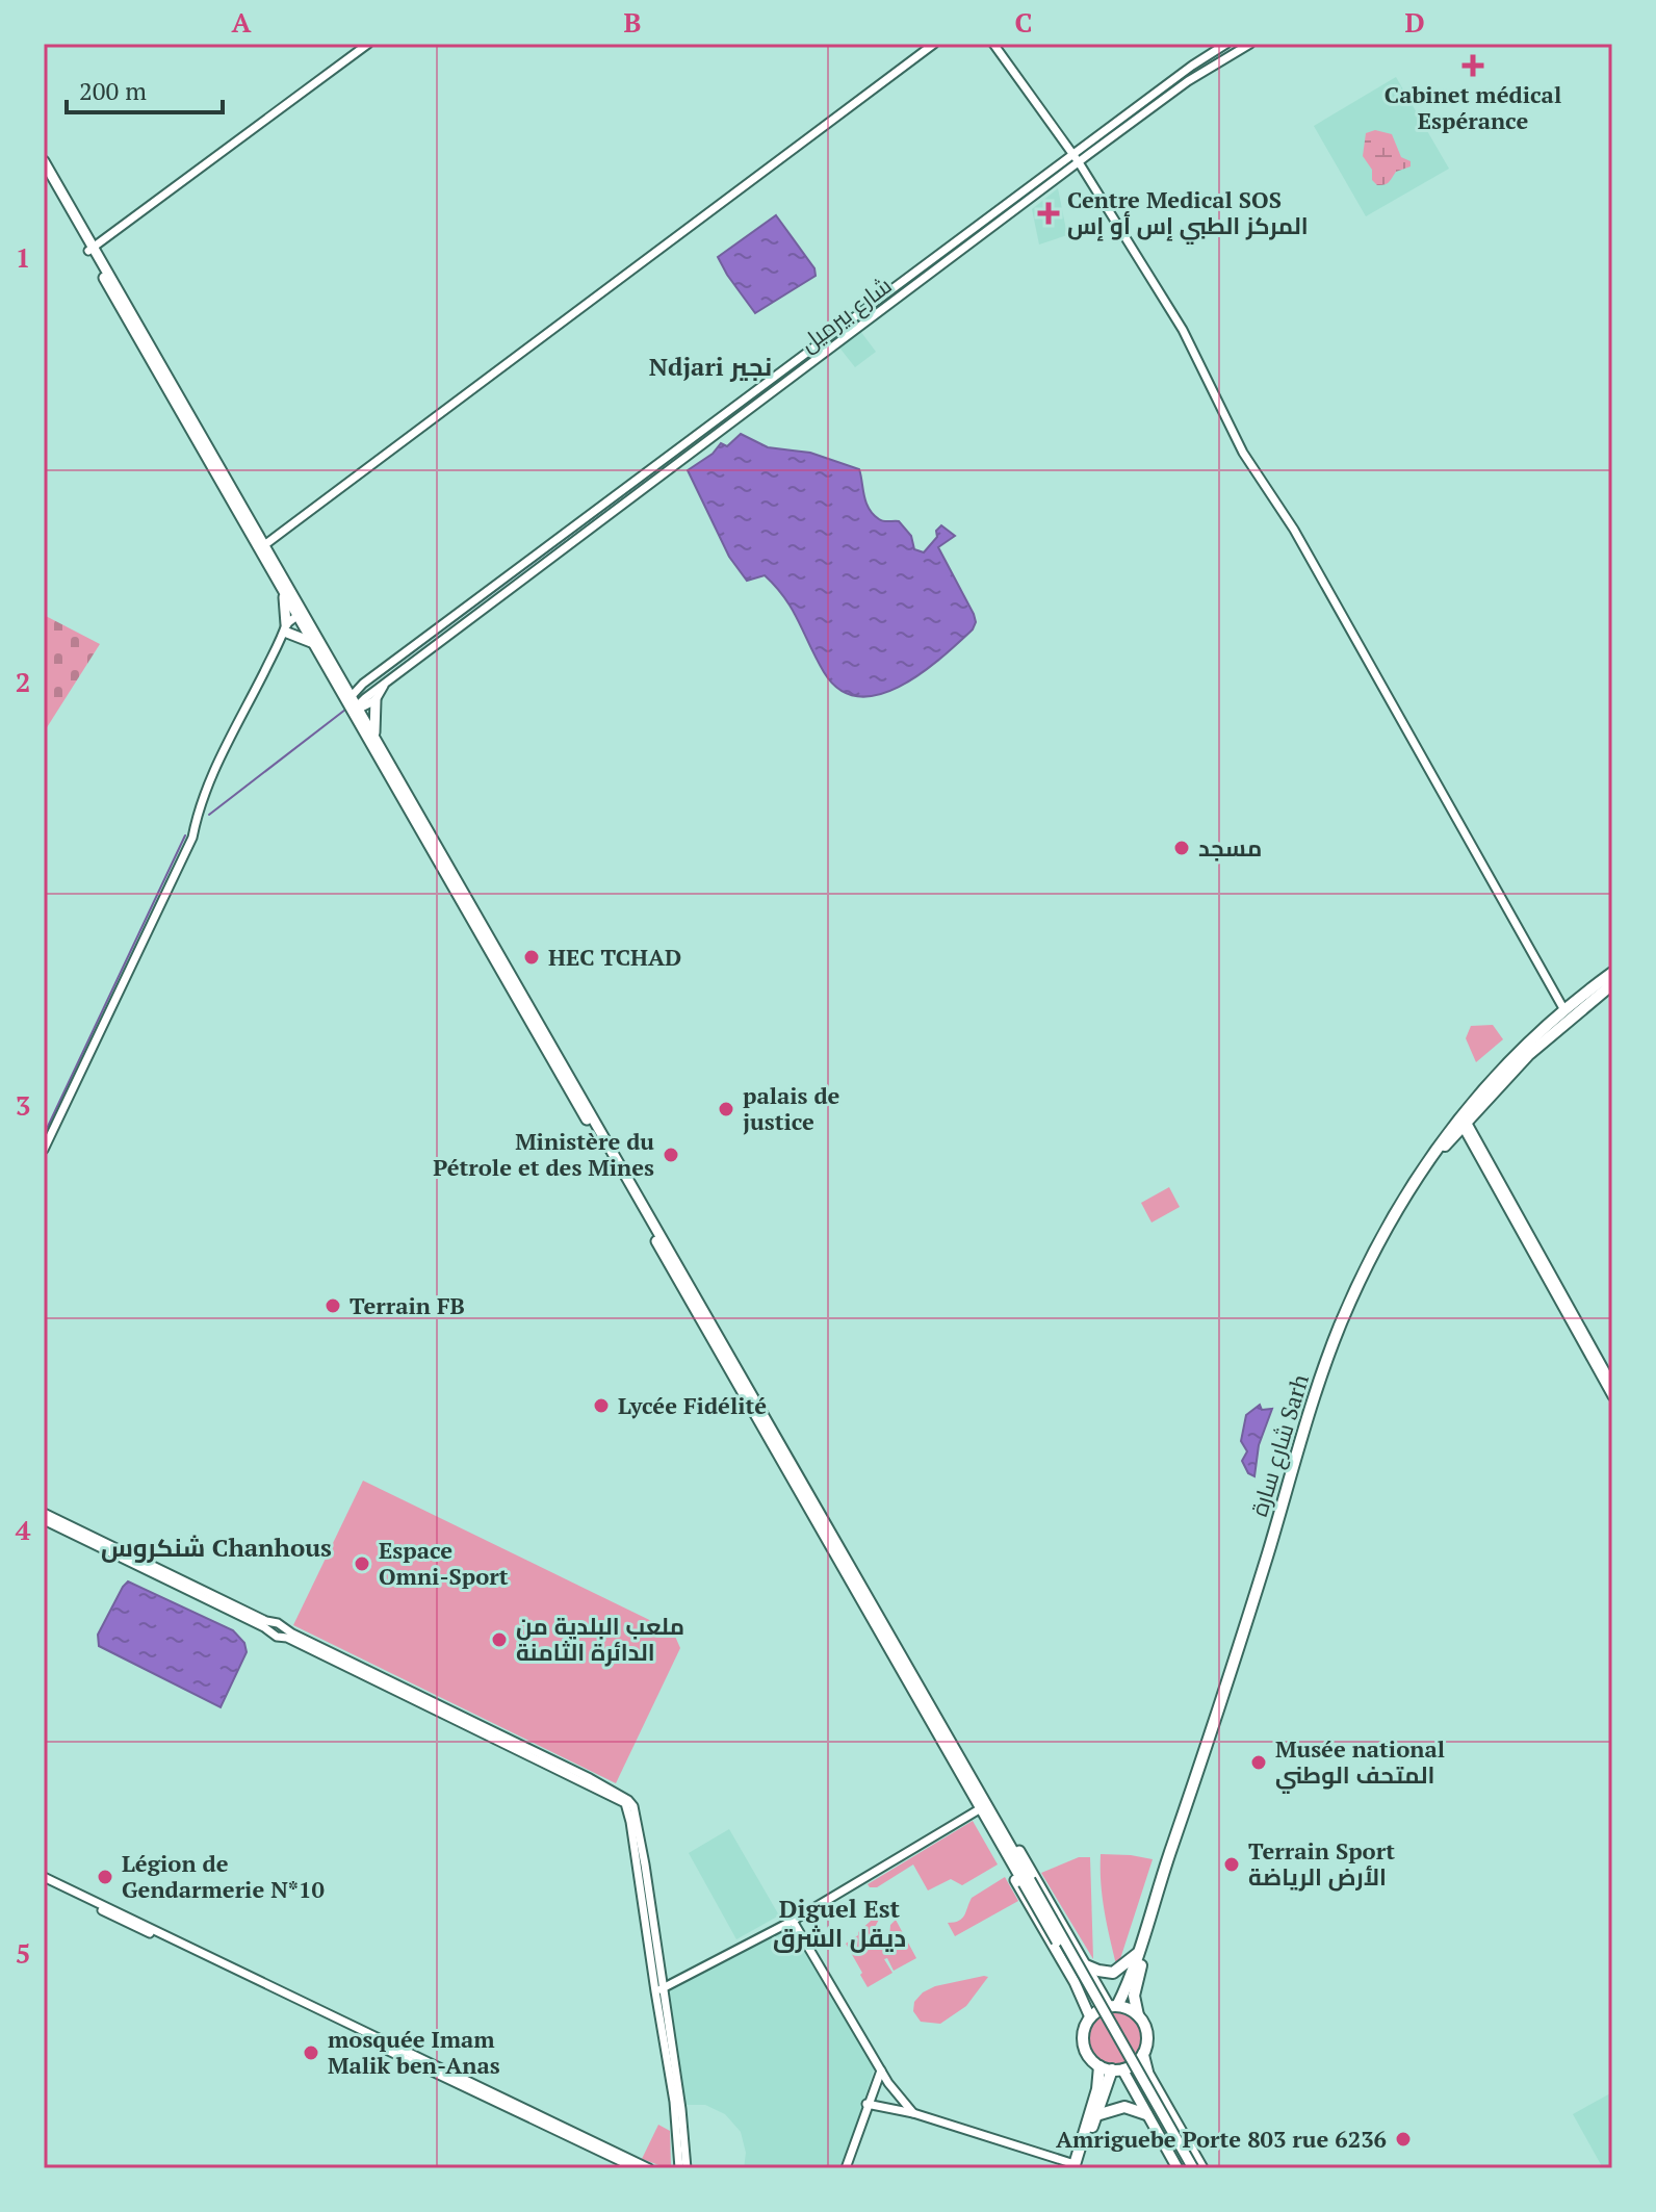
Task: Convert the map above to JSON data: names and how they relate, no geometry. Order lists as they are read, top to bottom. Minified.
{"streets":{"highway":["شارع سارة Sarh"],"street":["شارع بيرميل"]},"districts":["Ndjari نجير","شنكروس Chanhous","Diguel Est ديقل الشرق"],"places":{"health":["Cabinet médical Espérance","Centre Medical SOS المركز الطبي إس أو إس"],"other":["مسجد","HEC TCHAD","palais de justice","Ministère du Pétrole et des Mines","Terrain FB","Lycée Fidélité","Espace Omni-Sport","ملعب البلدية من الدائرة الثامنة","Musée national المتحف الوطني","Terrain Sport الأرض الرياضة","Légion de Gendarmerie N*10","mosquée Imam Malik ben-Anas","Amriguebe Porte 803 rue 6236"]},"scale_bar":"200 m","grid":{"columns":["A","B","C","D"],"rows":["1","2","3","4","5"]}}
